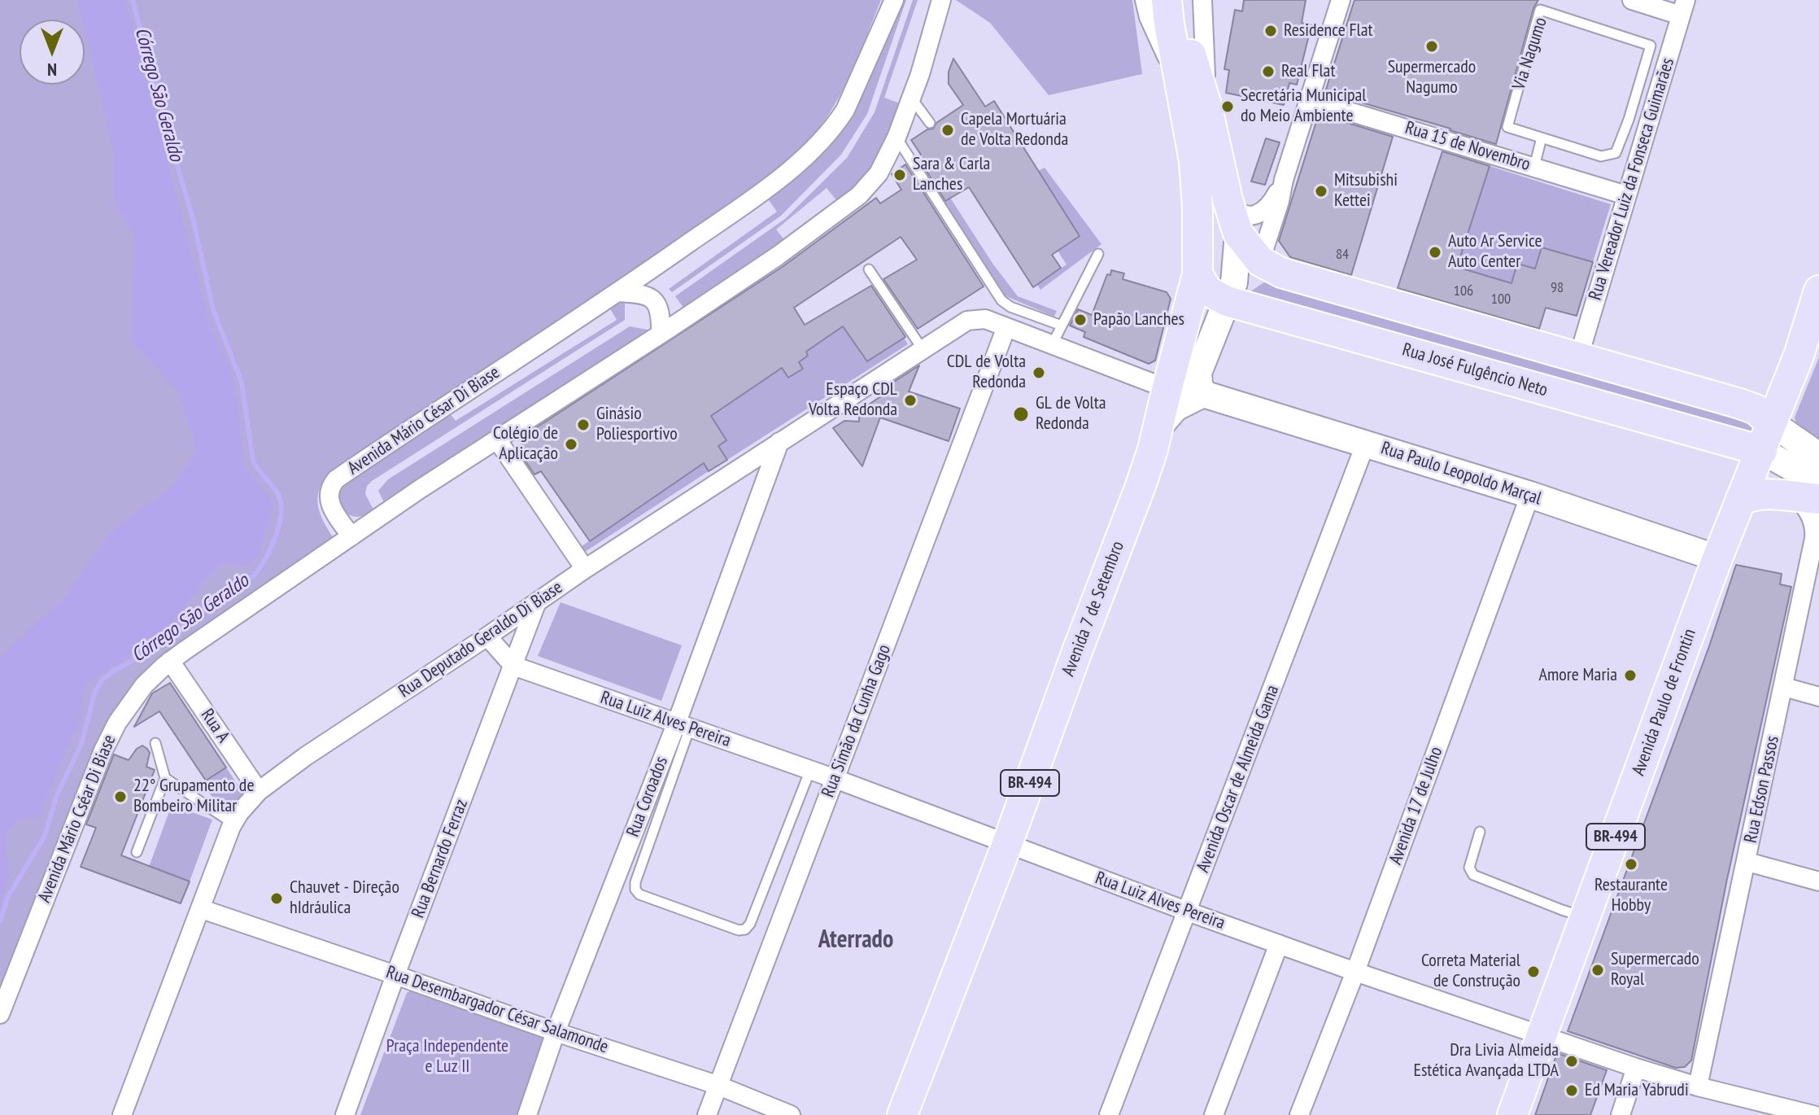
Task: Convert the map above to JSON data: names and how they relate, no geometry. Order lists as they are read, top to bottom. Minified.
{"streets":{"main road":["Rua José Fulgêncio Neto","Avenida 7 de Setembro","Avenida Paulo de Frontin","BR-494"],"street":["Rua 15 de Novembro","Rua Vereador Luiz da Fonseca Guimarães","Avenida Mário César Di Biase","Rua Paulo Leopoldo Marçal","Rua Deputado Geraldo Di Biase","Rua Luiz Alves Pereira","Rua Simão da Cunha Gago","Rua A","Avenida Oscar de Almeida Gama","Rua Edson Passos","Rua Coroados","Avenida 17 de Julho","Avenida Mário Cséar Di Biase","Rua Bernardo Ferraz","Rua Desembargador César Salamonde"],"lane":["Via Nagumo"]},"crossings":[["Rua 15 de Novembro","Rua Vereador Luiz da Fonseca Guimarães"],["Rua José Fulgêncio Neto","Avenida 7 de Setembro"],["Rua José Fulgêncio Neto","Avenida Paulo de Frontin"],["Avenida Mário César Di Biase","Avenida Mário Cséar Di Biase"],["Rua Paulo Leopoldo Marçal","Avenida 7 de Setembro"],["Rua Paulo Leopoldo Marçal","Avenida Paulo de Frontin"],["Rua Paulo Leopoldo Marçal","Avenida Oscar de Almeida Gama"],["Rua Paulo Leopoldo Marçal","Avenida 17 de Julho"],["Avenida 7 de Setembro","Rua Luiz Alves Pereira"],["Rua Deputado Geraldo Di Biase","Rua Simão da Cunha Gago"],["Rua Deputado Geraldo Di Biase","Rua A"],["Rua Deputado Geraldo Di Biase","Rua Coroados"],["Rua Deputado Geraldo Di Biase","Rua Bernardo Ferraz"],["Rua Deputado Geraldo Di Biase","Rua Desembargador César Salamonde"],["Avenida Paulo de Frontin","Rua Luiz Alves Pereira"],["Rua Luiz Alves Pereira","Rua Simão da Cunha Gago"],["Rua Luiz Alves Pereira","Avenida Oscar de Almeida Gama"],["Rua Luiz Alves Pereira","Rua Edson Passos"],["Rua Luiz Alves Pereira","Rua Coroados"],["Rua Luiz Alves Pereira","Avenida 17 de Julho"],["Rua Luiz Alves Pereira","Rua Bernardo Ferraz"],["Rua Simão da Cunha Gago","Rua Desembargador César Salamonde"],["Rua A","Avenida Mário Cséar Di Biase"],["Rua Coroados","Rua Desembargador César Salamonde"],["Rua Bernardo Ferraz","Rua Desembargador César Salamonde"]],"districts":["Aterrado"],"water":["Córrego São Geraldo"],"parks":["Praça Independente e Luz II"],"places":["Residence Flat","Supermercado Nagumo","Real Flat","Secretária Municipal do Meio Ambiente","Capela Mortuária de Volta Redonda","Sara & Carla Lanches","Mitsubishi Kettei","Auto Ar Service Auto Center","Papão Lanches","CDL de Volta Redonda","Espaço CDL Volta Redonda","GL de Volta Redonda","Ginásio Poliesportivo","Colégio de Aplicação","Amore Maria","22° Grupamento de Bombeiro Militar","Restaurante Hobby","Chauvet - Direção hIdráulica","Supermercado Royal","Correta Material de Construção","Dra Livia Almeida Estética Avançada LTDA","Ed Maria Yabrudi"],"house_numbers":["84","98","106","100"],"north":"bottom"}
